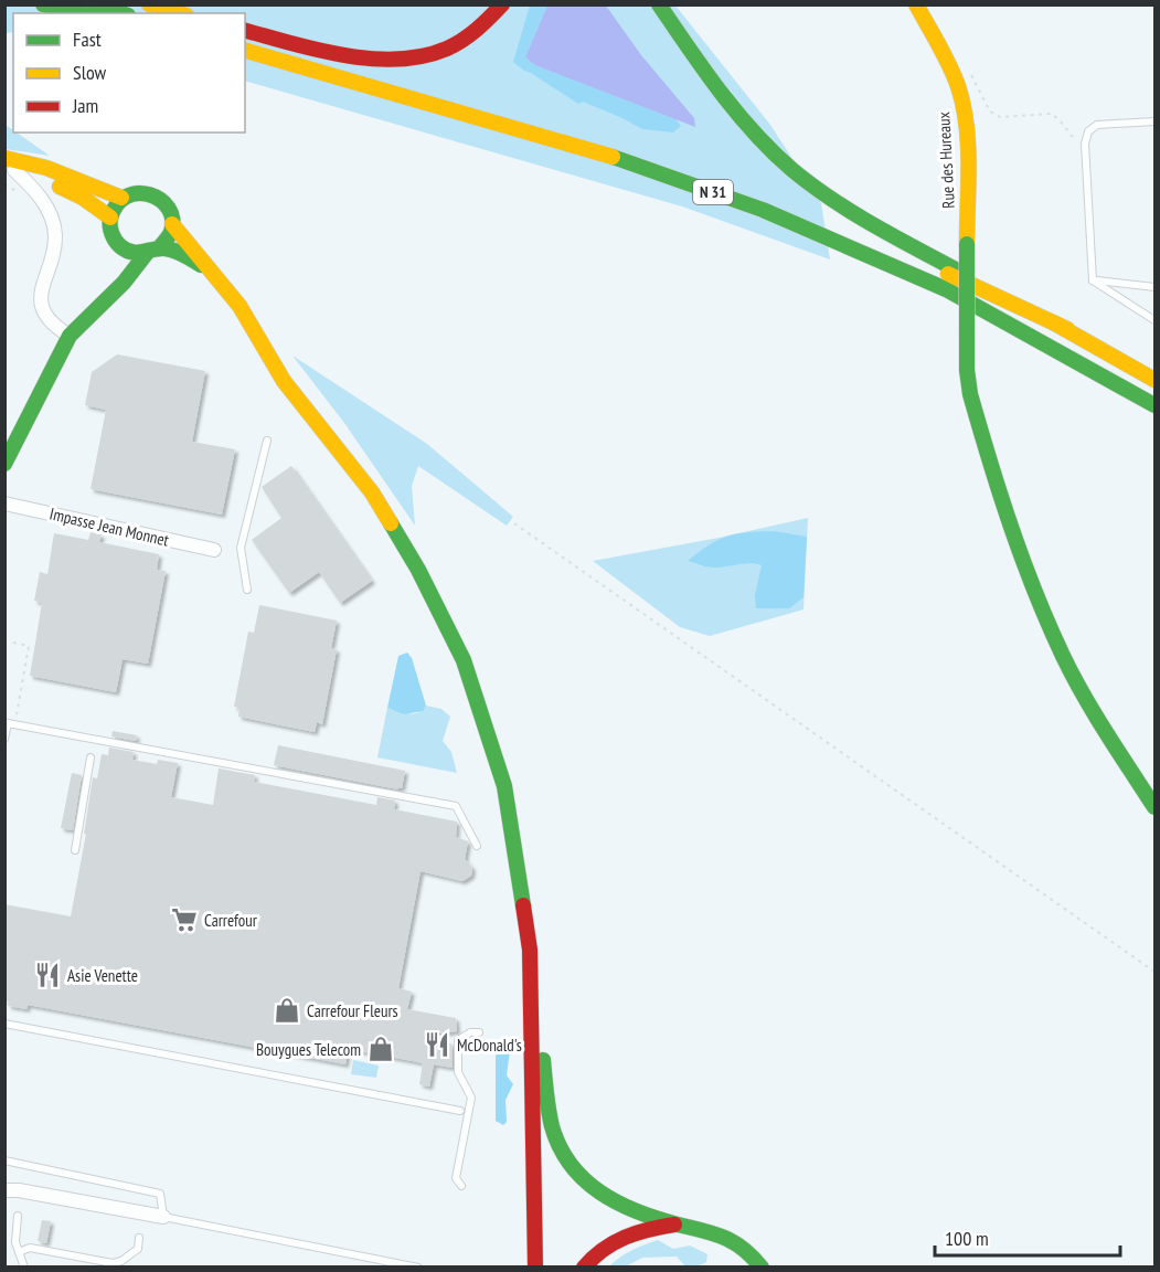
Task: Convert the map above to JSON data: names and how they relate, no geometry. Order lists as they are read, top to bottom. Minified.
{"streets":{"main road":["Rue des Hureaux","N 31"],"street":["Impasse Jean Monnet"]},"places":{"supermarket":["Carrefour"],"restaurant":["Asie Venette","McDonald's"],"shop":["Carrefour Fleurs","Bouygues Telecom"]},"legend":["Fast","Slow","Jam"],"scale_bar":"100 m"}
